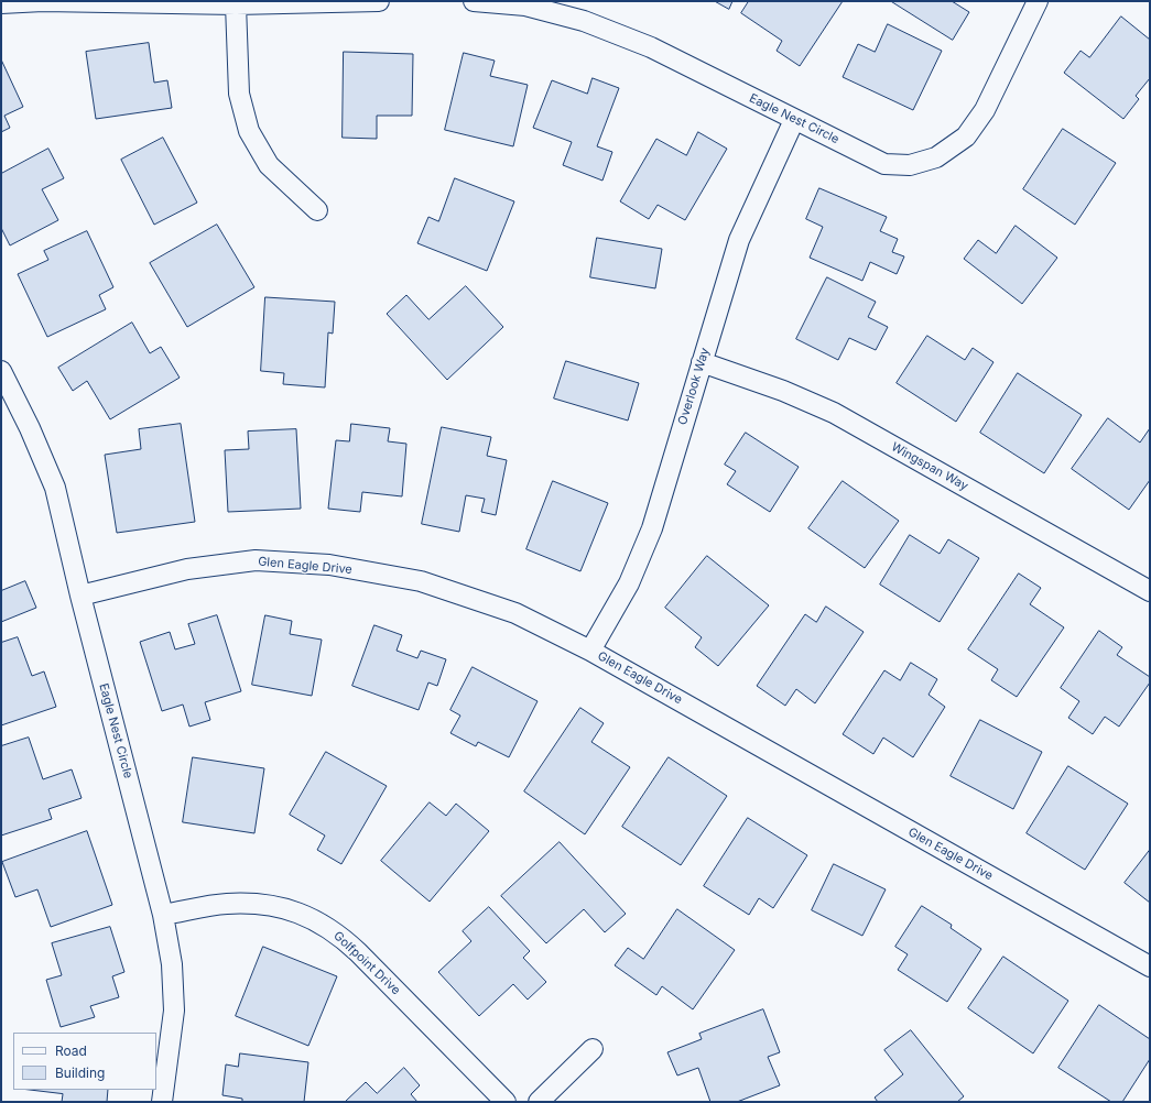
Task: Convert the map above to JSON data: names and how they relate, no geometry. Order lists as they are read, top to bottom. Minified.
{"streets":{"street":["Eagle Nest Circle","Overlook Way","Wingspan Way","Glen Eagle Drive","Golfpoint Drive"]},"crossings":[["Eagle Nest Circle","Overlook Way"],["Eagle Nest Circle","Glen Eagle Drive"],["Eagle Nest Circle","Golfpoint Drive"],["Overlook Way","Wingspan Way"],["Overlook Way","Glen Eagle Drive"]],"legend":["Road","Building"]}
